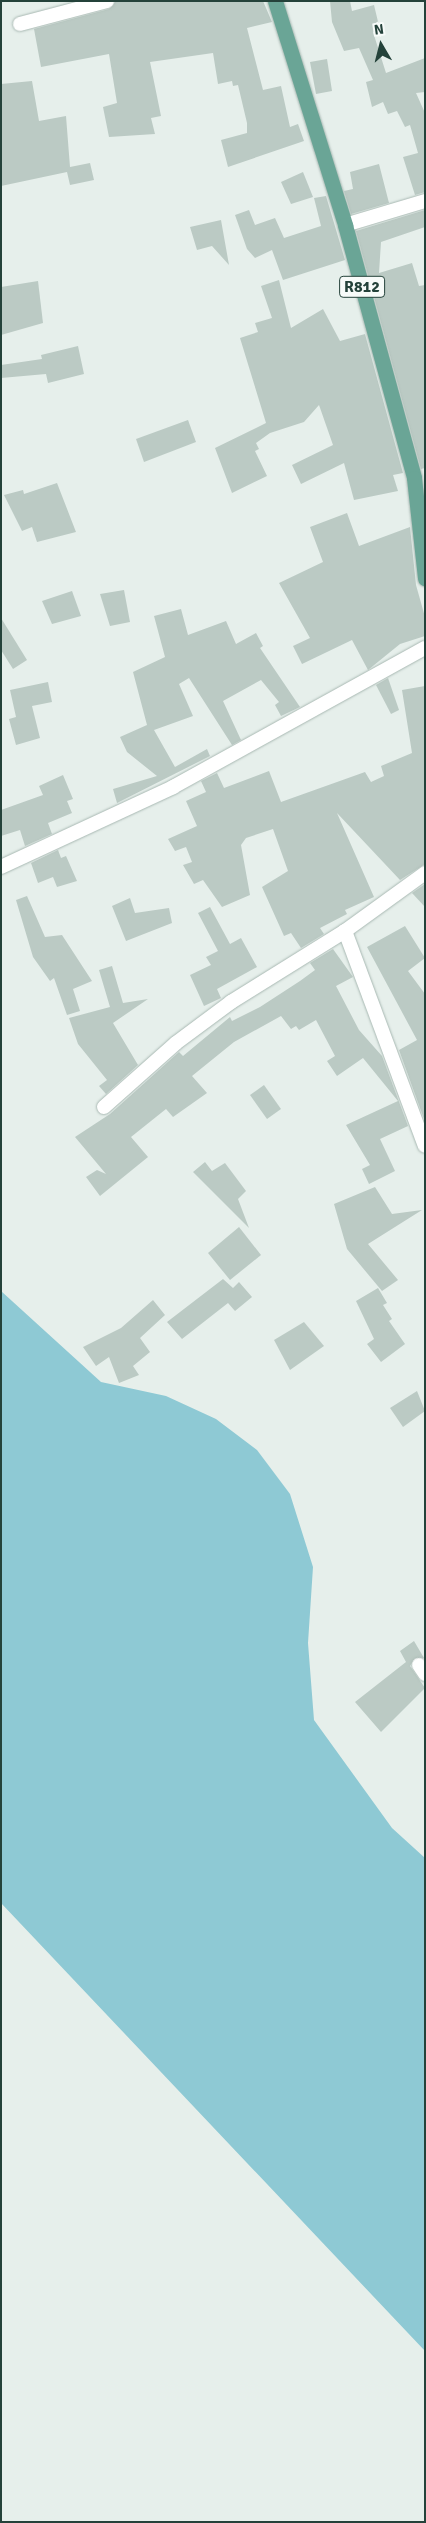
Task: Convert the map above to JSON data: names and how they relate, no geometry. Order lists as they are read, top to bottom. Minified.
{"streets":{"main road":["R812"]},"north":"top"}
